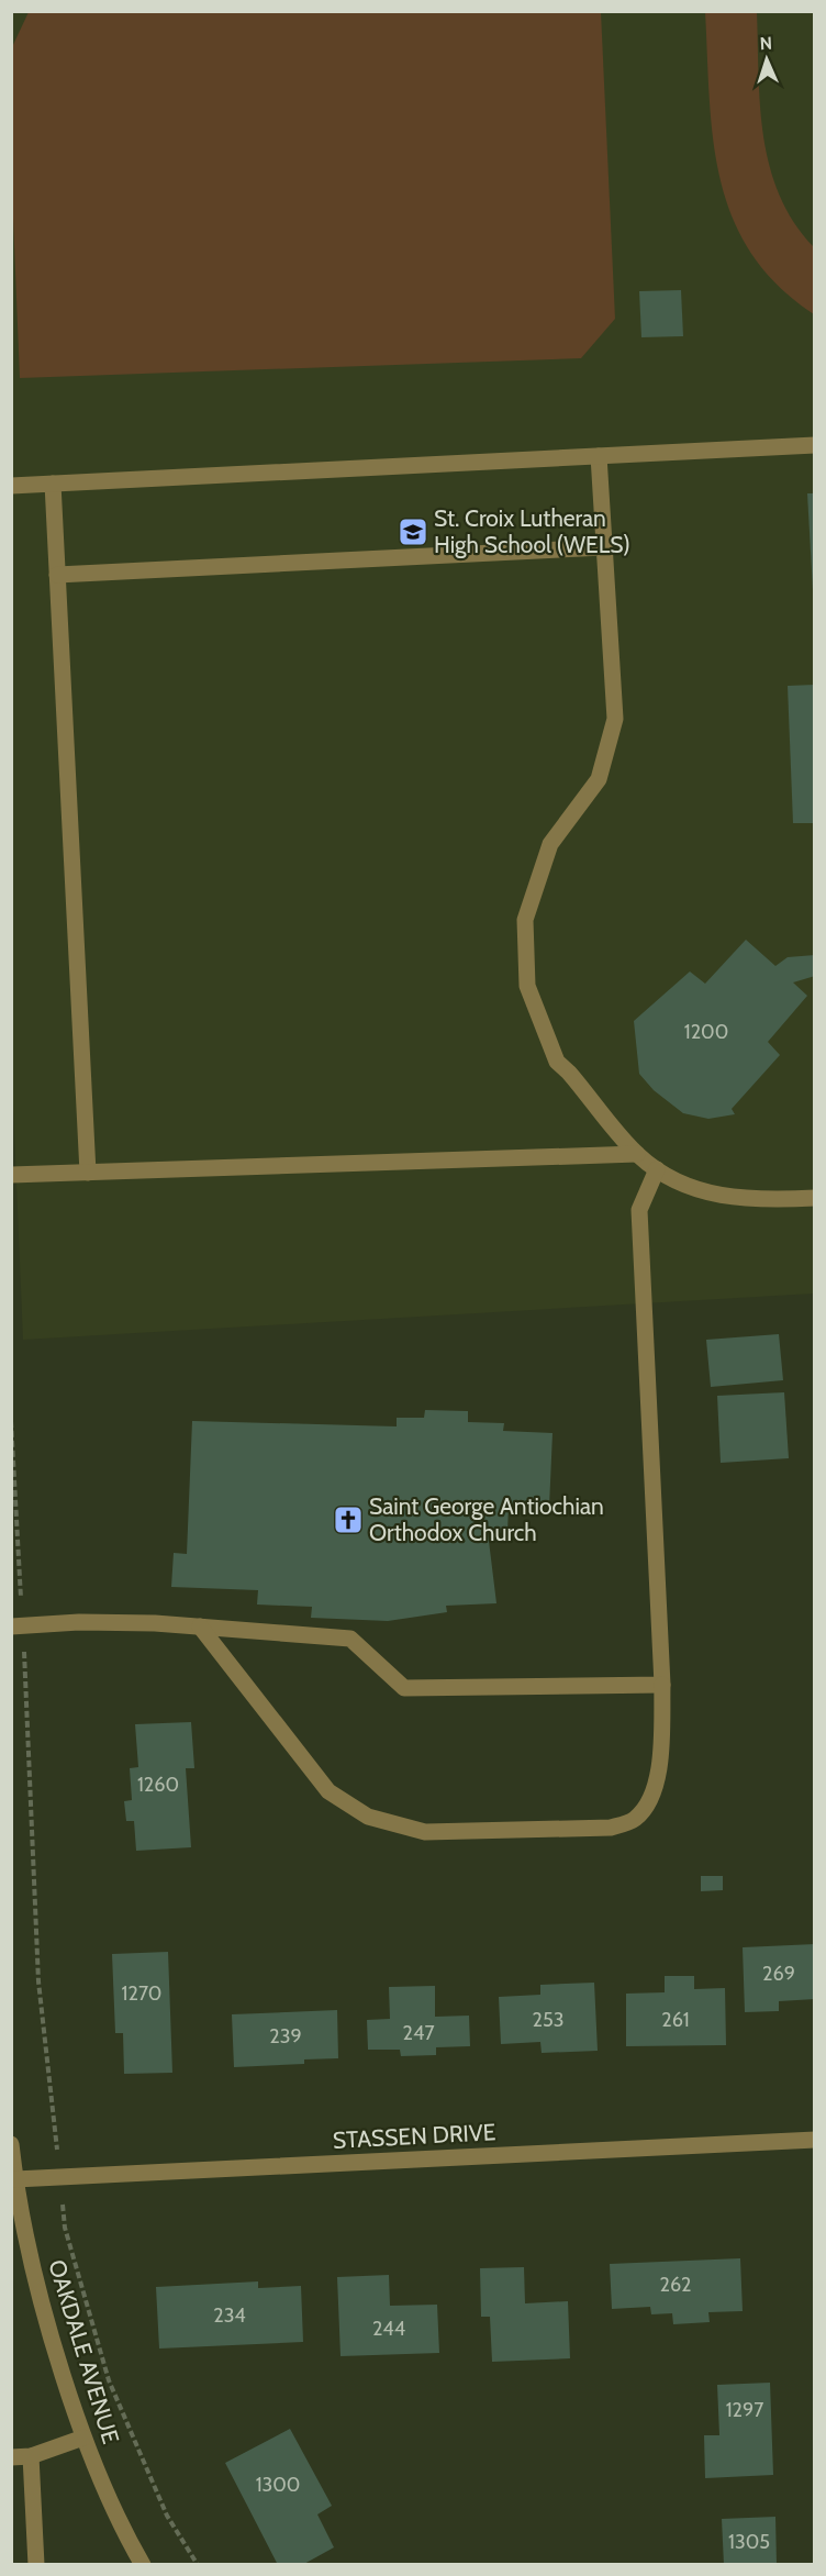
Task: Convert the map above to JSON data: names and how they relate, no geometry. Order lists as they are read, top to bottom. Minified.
{"streets":{"street":["STASSEN DRIVE","OAKDALE AVENUE"]},"crossings":[["STASSEN DRIVE","OAKDALE AVENUE"]],"places":{"school or university":["St. Croix Lutheran High School (WELS)"],"church":["Saint George Antiochian Orthodox Church"]},"house_numbers":["1200","1260","269","1270","253","261","247","239","262","234","244","1297","1300","1305"],"north":"top"}
